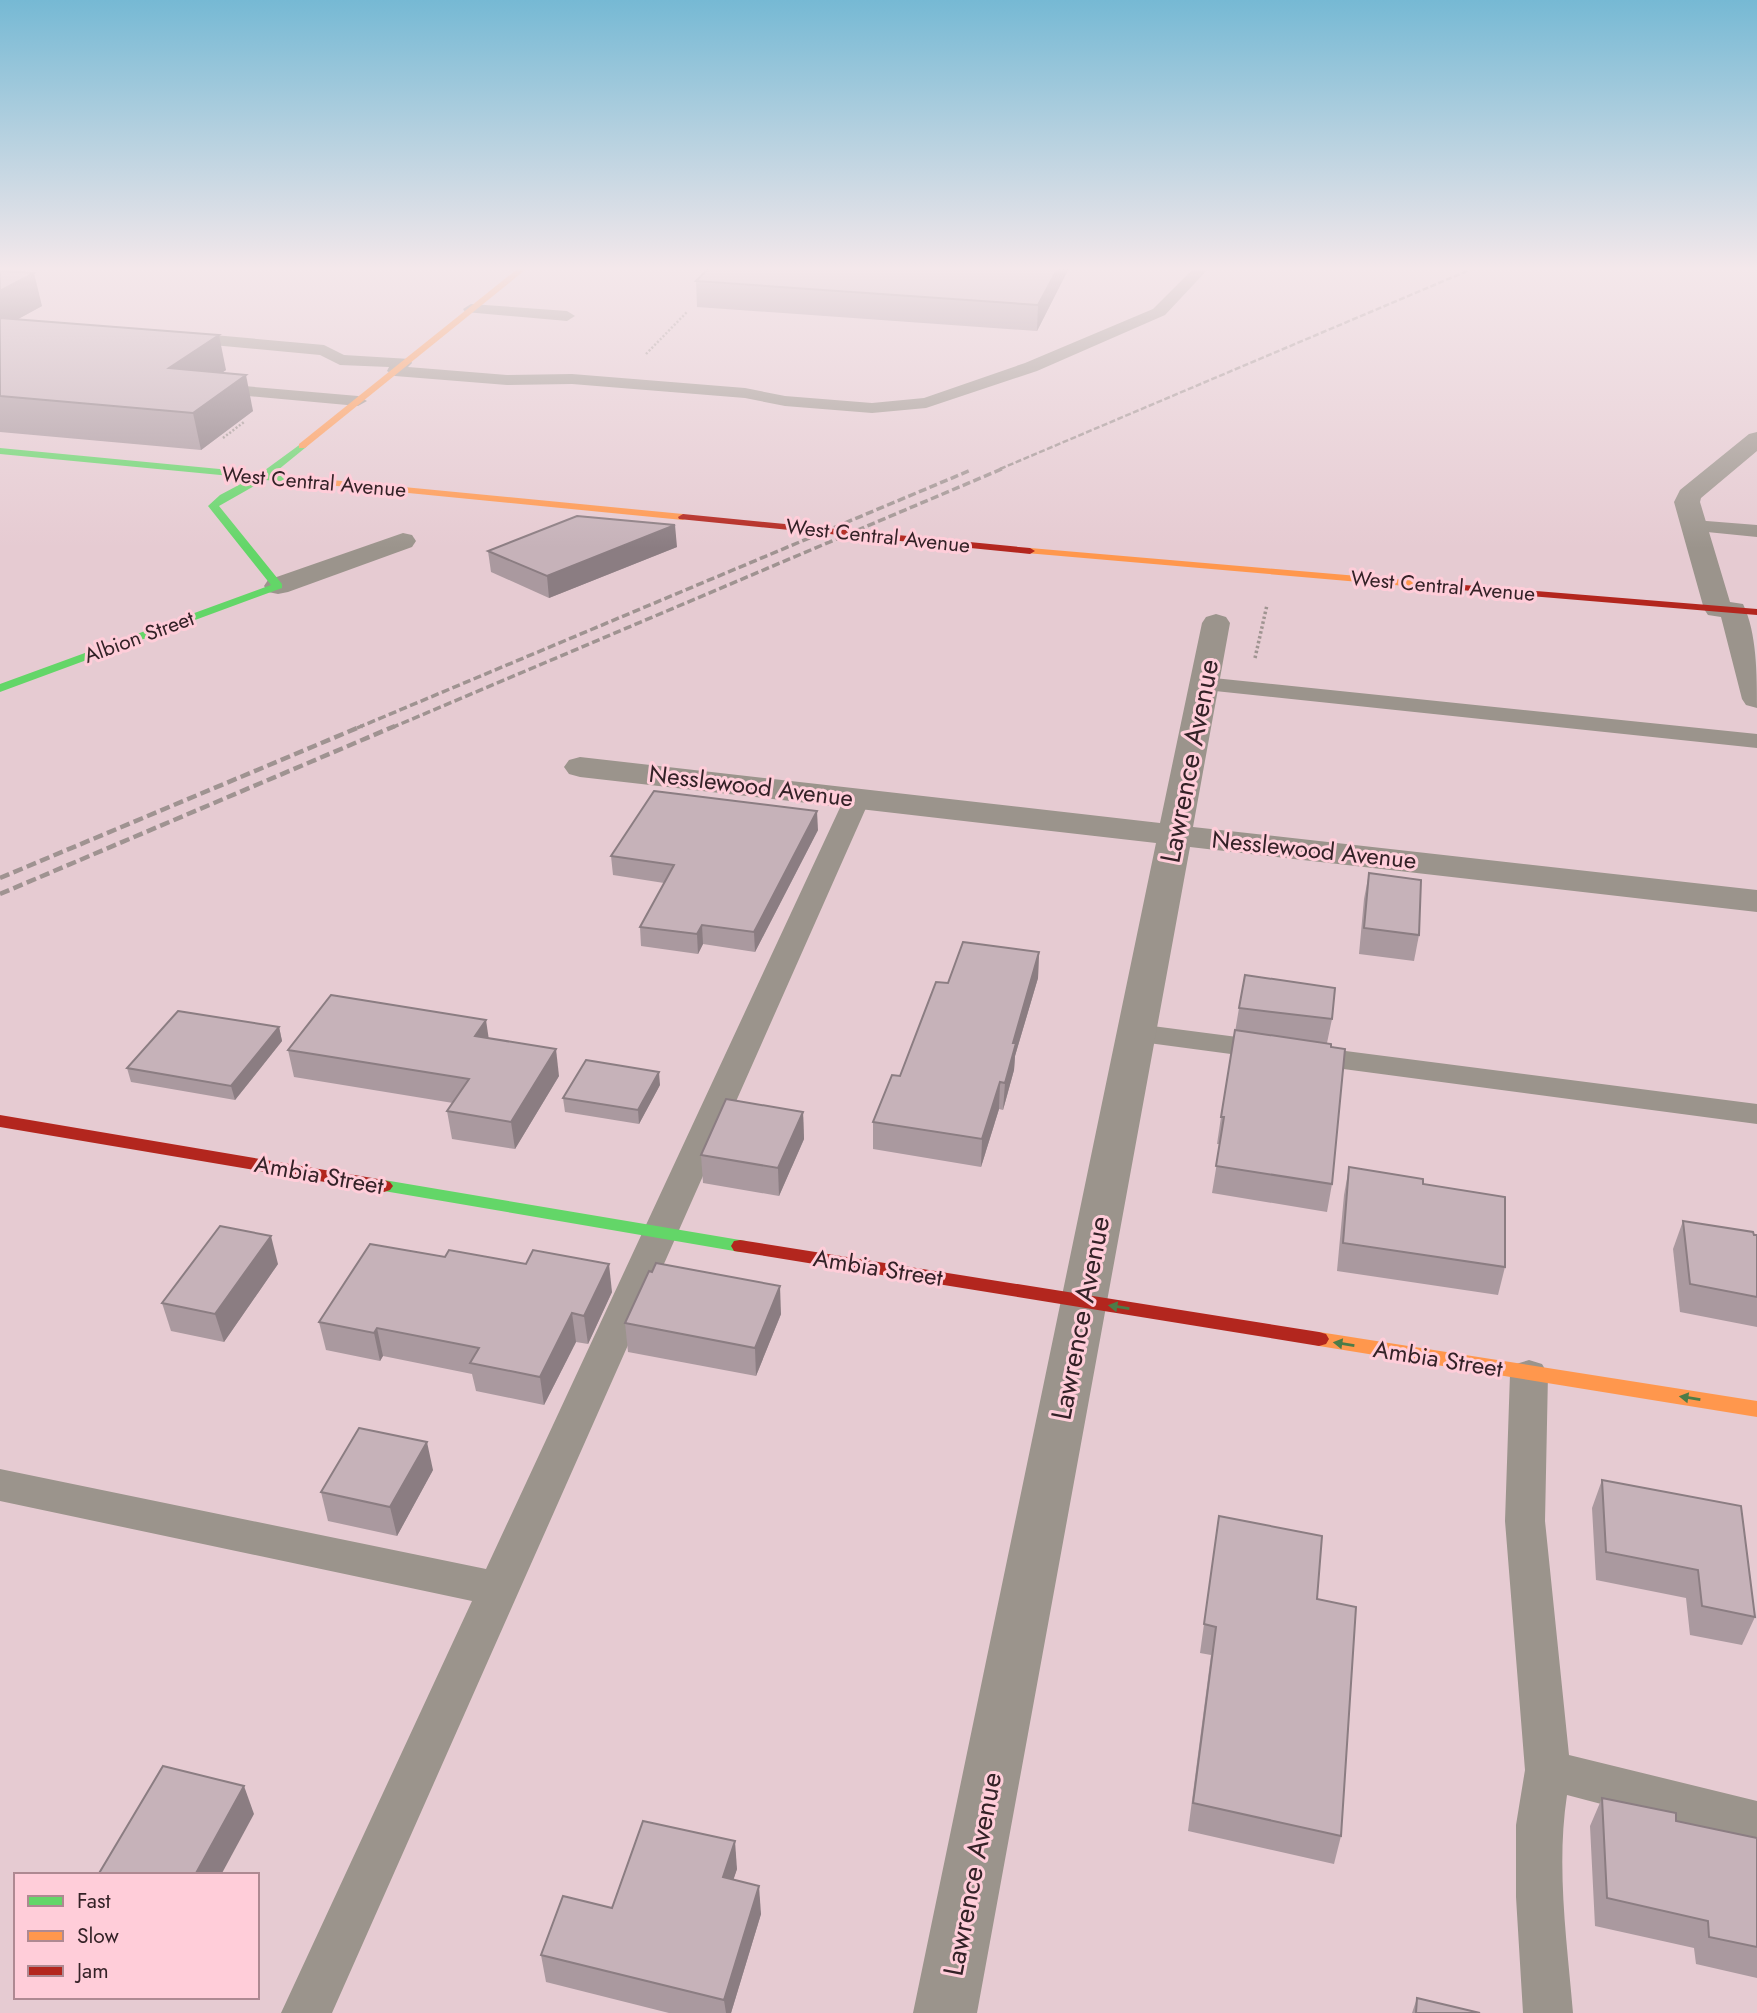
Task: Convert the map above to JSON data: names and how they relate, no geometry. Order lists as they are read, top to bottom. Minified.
{"streets":{"street":["West Central Avenue","Albion Street","Lawrence Avenue","Nesslewood Avenue","Ambia Street"]},"crossings":[["Lawrence Avenue","Nesslewood Avenue"],["Lawrence Avenue","Ambia Street"]],"one_way":["Ambia Street"],"legend":["Fast","Slow","Jam"]}
